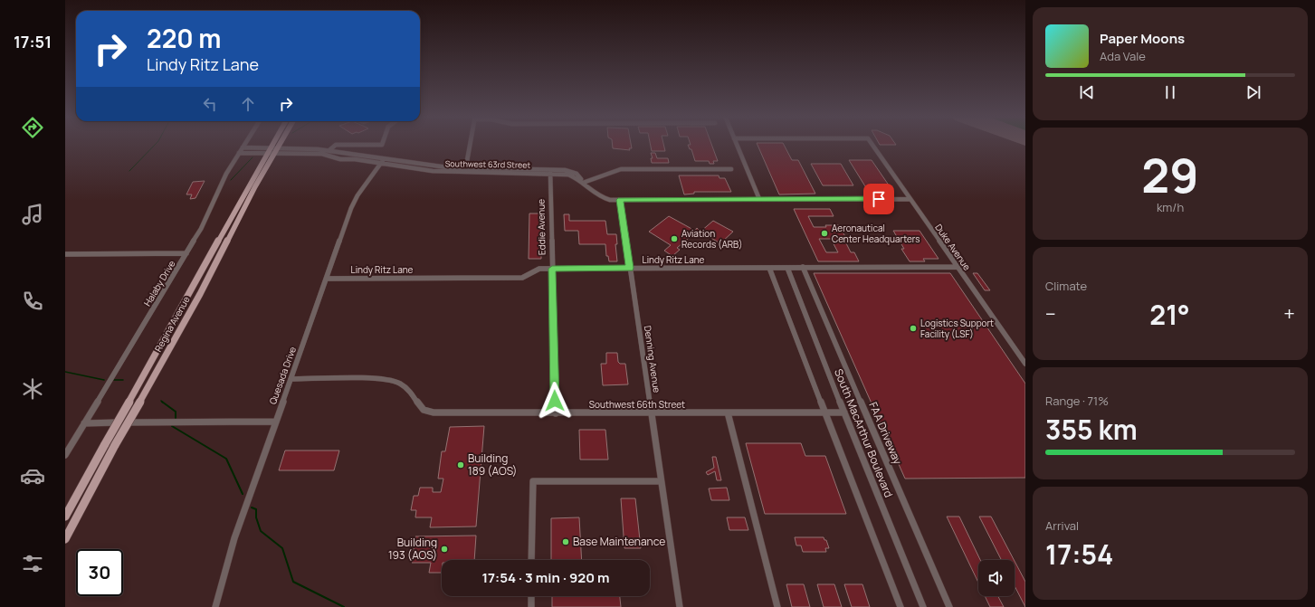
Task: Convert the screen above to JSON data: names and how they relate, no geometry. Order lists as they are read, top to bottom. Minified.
{"streets":{"main road":["Regina Avenue"],"street":["Southwest 63rd Street","Eddie Avenue","Duke Avenue","Lindy Ritz Lane","Halaby Drive","Denning Avenue","Quesada Drive","Southwest 66th Street","South MacArthur Boulevard","FAA Driveway"]},"crossings":[["Southwest 63rd Street","Eddie Avenue"],["Southwest 63rd Street","Duke Avenue"],["Southwest 63rd Street","Halaby Drive"],["Southwest 63rd Street","Regina Avenue"],["Southwest 63rd Street","Denning Avenue"],["Southwest 63rd Street","Quesada Drive"],["Eddie Avenue","Lindy Ritz Lane"],["Eddie Avenue","Southwest 66th Street"],["Duke Avenue","Lindy Ritz Lane"],["Lindy Ritz Lane","Denning Avenue"],["Lindy Ritz Lane","Quesada Drive"],["Lindy Ritz Lane","South MacArthur Boulevard"],["Lindy Ritz Lane","FAA Driveway"],["Denning Avenue","Southwest 66th Street"],["Quesada Drive","Southwest 66th Street"],["Southwest 66th Street","South MacArthur Boulevard"]],"places":["Aeronautical Center Headquarters","Aviation Records (ARB)","Logistics Support Facility (LSF)","Building 189 (AOS)","Base Maintenance","Building 193 (AOS)"],"page":{"tabs":"17:51","turn":["220 m","Lindy Ritz Lane"],"song":["Paper Moons","Ada Vale"],"tile":[["29","km/h"],"Climate",["Range · 71%","355 km"],["Arrival","17:54"]],"heat":["−","21°","+"],"limit":"30","trip":"17:54 · 3 min · 920 m"}}
